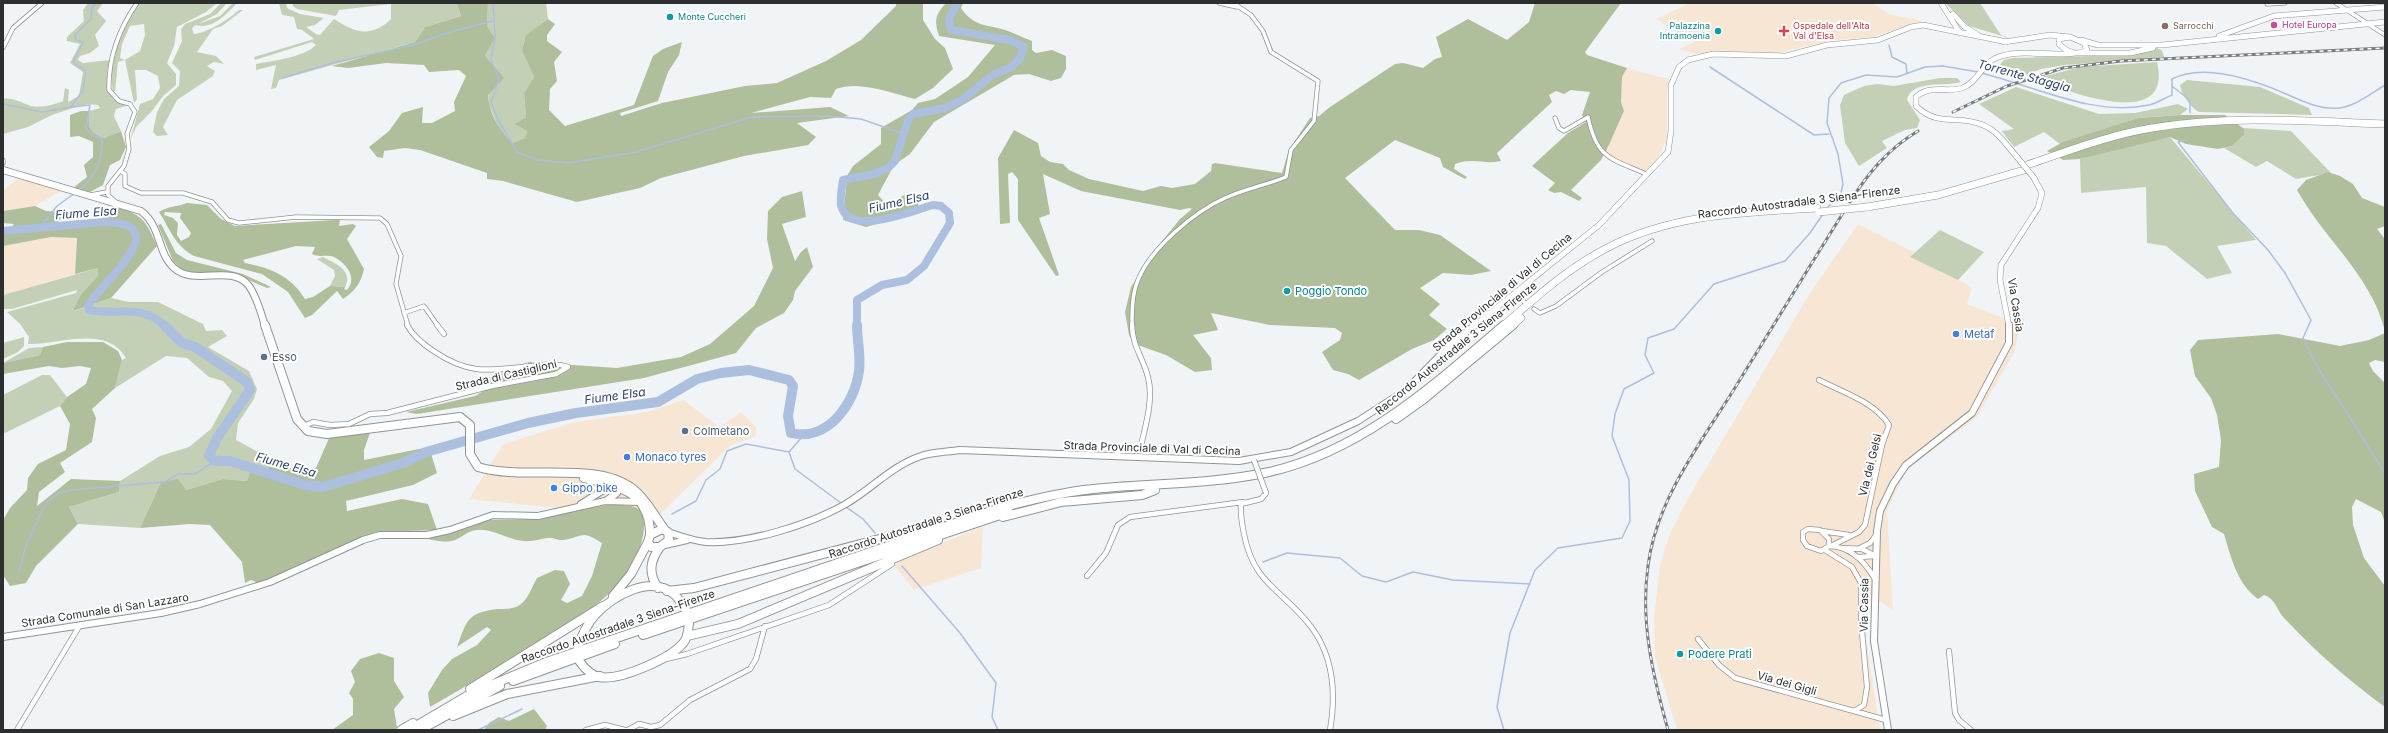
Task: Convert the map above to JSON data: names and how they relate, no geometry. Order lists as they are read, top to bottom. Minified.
{"streets":{"highway":["Raccordo Autostradale 3 Siena-Firenze"],"main road":["Strada Provinciale di Val di Cecina","Via Cassia"],"street":["Strada di Castiglioni","Via dei Gelsi","Strada Comunale di San Lazzaro","Via dei Gigli"]},"crossings":[["Strada Provinciale di Val di Cecina","Via Cassia"],["Via Cassia","Via dei Gigli"]],"water":["Torrente Staggia","Fiume Elsa"],"places":{"other":["Monte Cuccheri","Hotel Europa","Sarrocchi","Palazzina Intramoenia","Poggio Tondo","Metaf","Esso","Colmetano","Monaco tyres","Gippo bike","Podere Prati"],"health":["Ospedale dell'Alta Val d'Elsa"]}}
